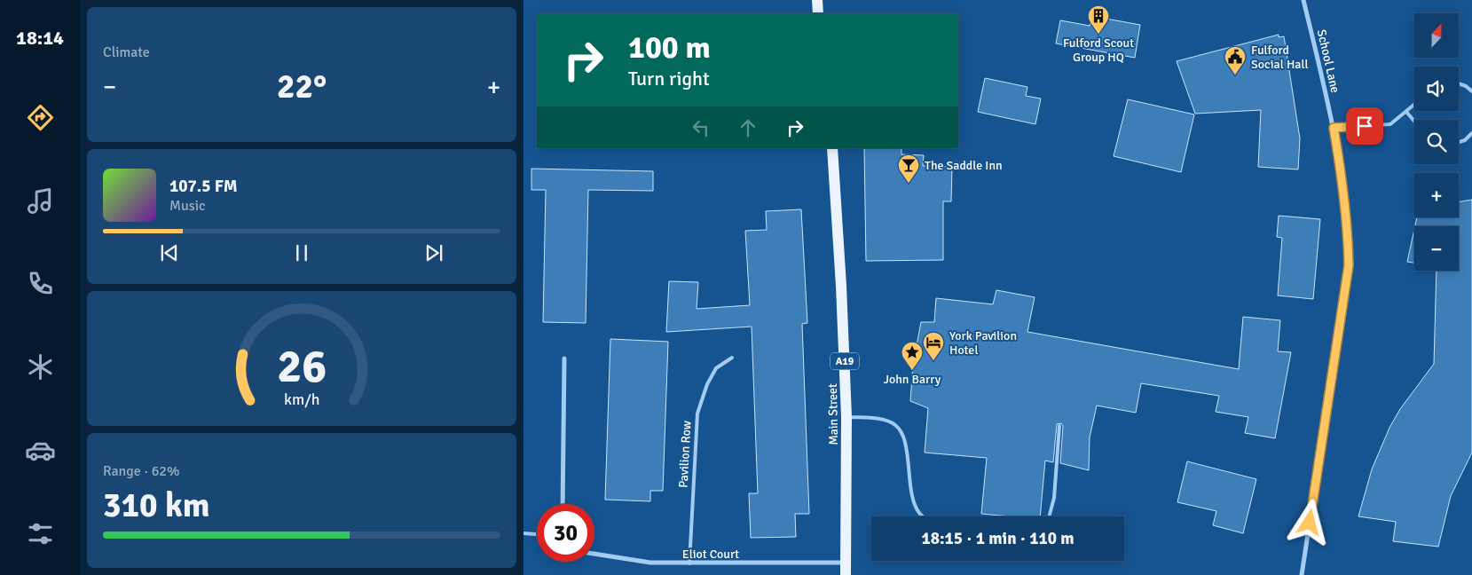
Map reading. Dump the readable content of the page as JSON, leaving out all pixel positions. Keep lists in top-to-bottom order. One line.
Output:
{"streets":{"main road":["A19","Main Street"],"street":["School Lane","Eliot Court"],"lane":["Pavilion Row"]},"crossings":[["Main Street","Eliot Court"],["Pavilion Row","Eliot Court"]],"places":{"building":["Fulford Scout Group HQ"],"public building":["Fulford Social Hall"],"bar":["The Saddle Inn"],"hotel":["York Pavilion Hotel"],"place":["John Barry"]},"north":"top","page":{"tabs":"18:14","tile":["Climate",["Range · 62%","310 km"]],"map_buttons":["+","−"],"turn":["100 m","Turn right"],"heat":["−","22°","+"],"song":["107.5 FM","Music"],"limit":"30","trip":"18:15 · 1 min · 110 m","gauge":["26","km/h"]}}
